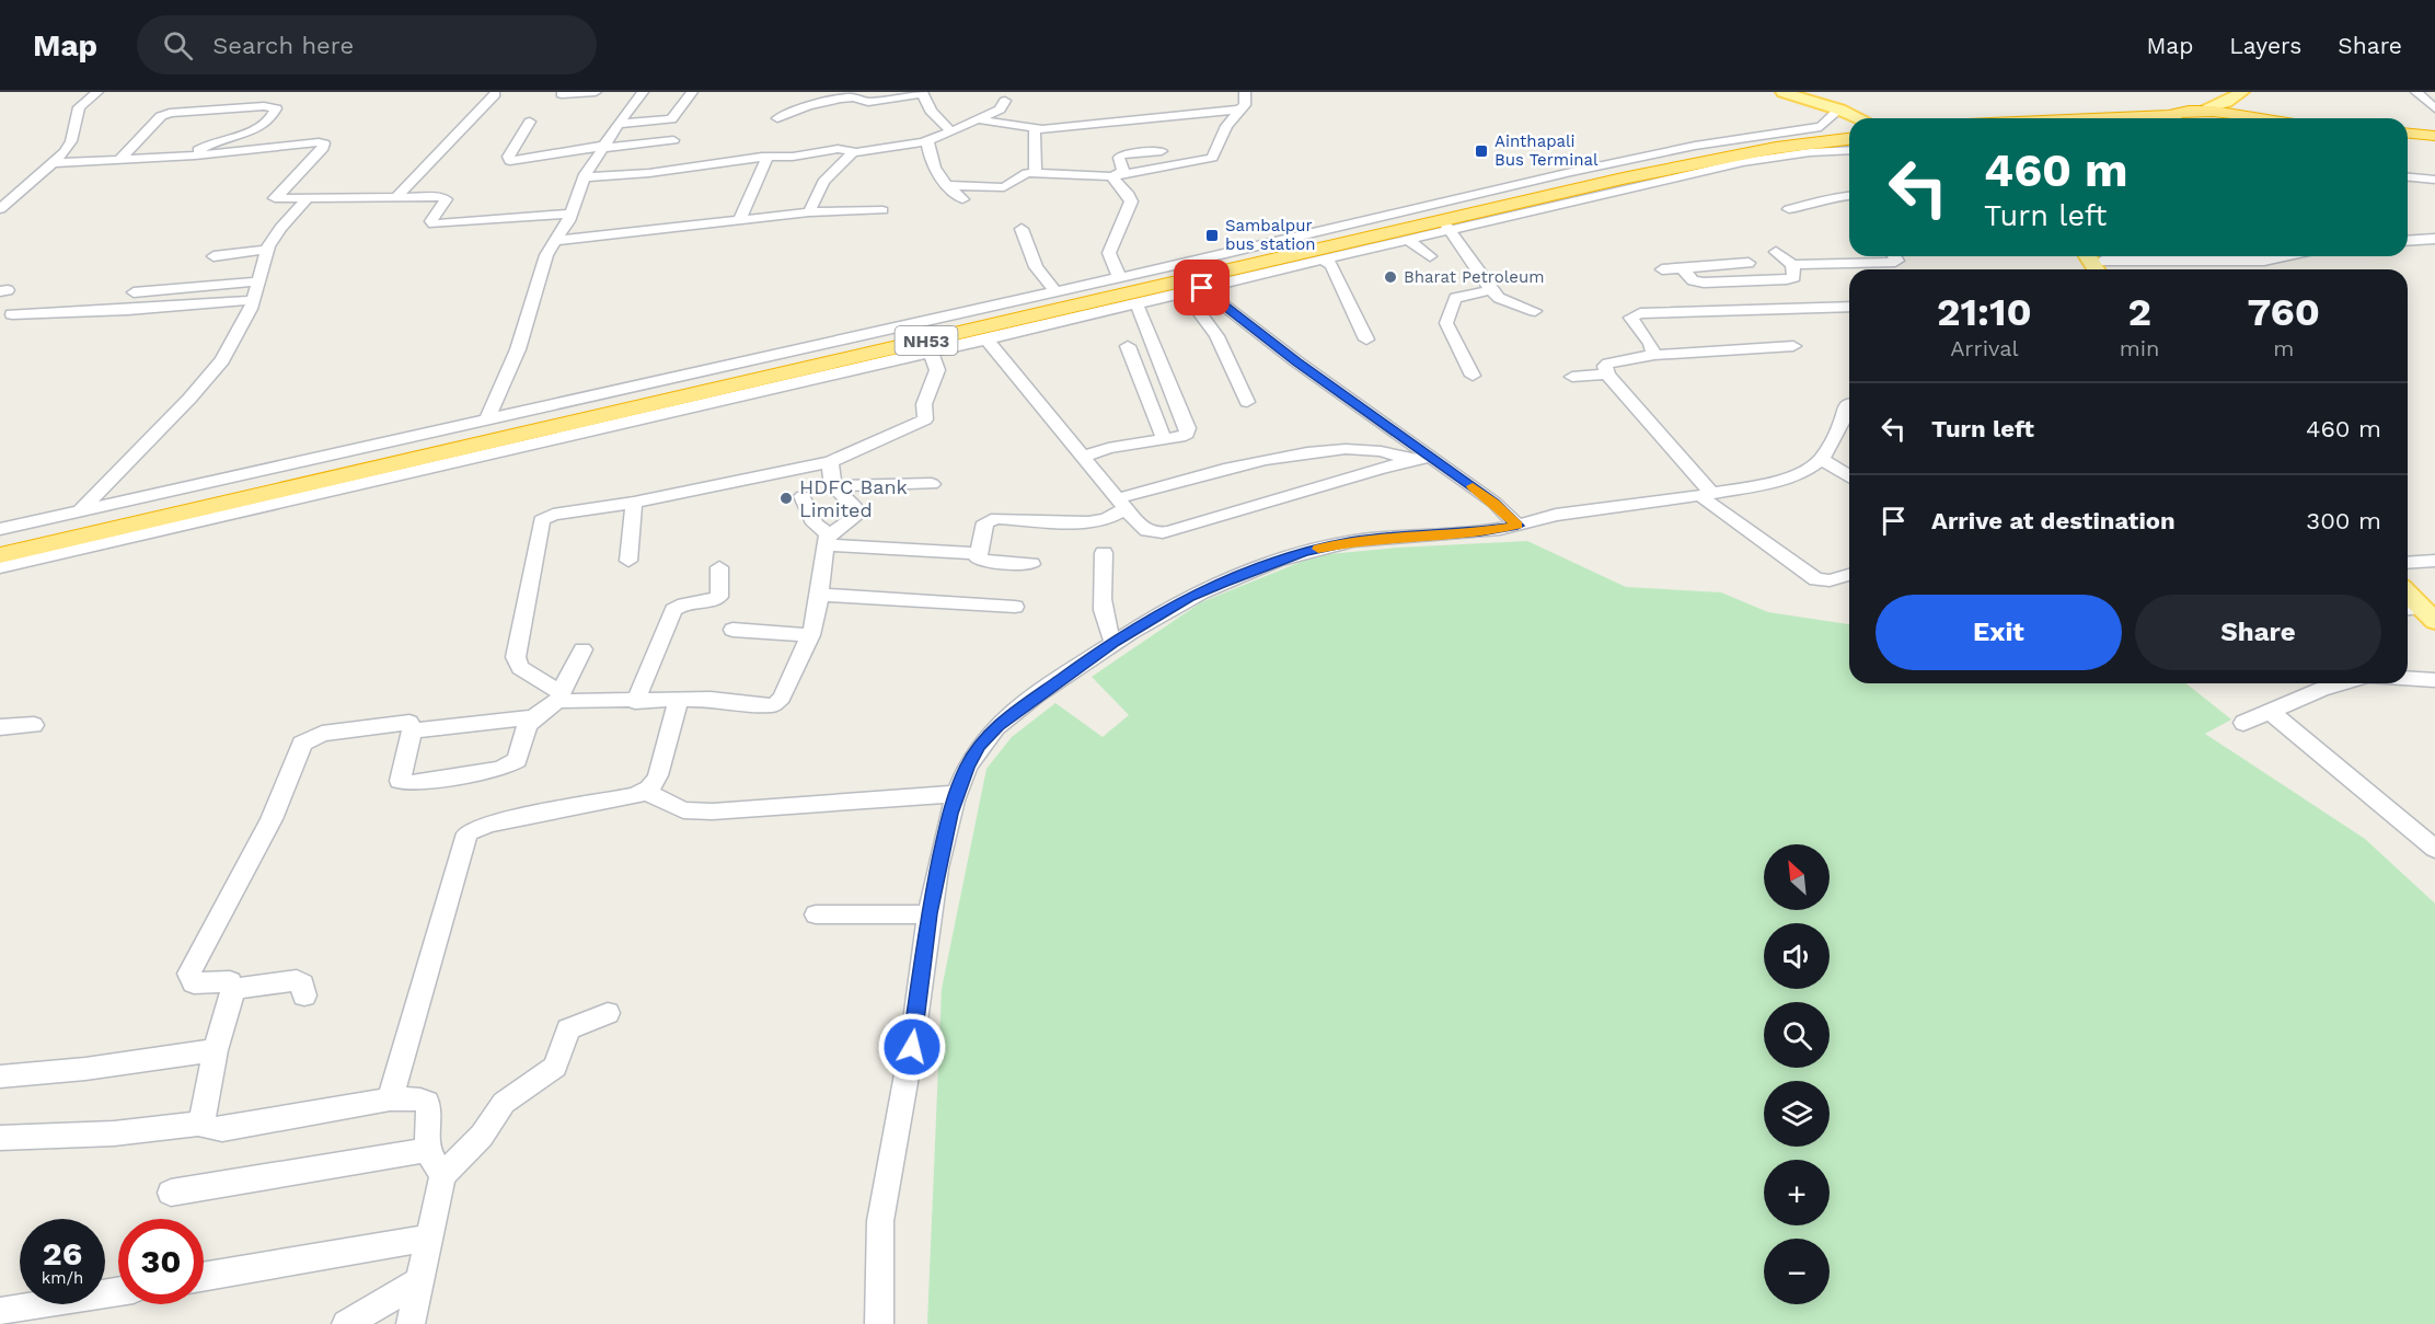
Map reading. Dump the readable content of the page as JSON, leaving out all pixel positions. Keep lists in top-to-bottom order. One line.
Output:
{"streets":{"highway":["NH53"]},"places":{"transit":["Ainthapali Bus Terminal","Sambalpur bus station"],"other":["Bharat Petroleum","HDFC Bank Limited"]},"north":"top left","page":{"header":"Map","search":"Search here","nav":["Map","Layers","Share"],"turn":["460 m","Turn left"],"eta":["21:10","Arrival","2","min","760","m"],"list":[{"name":"Turn left","value":"460 m"},{"name":"Arrive at destination","value":"300 m"}],"buttons":["Exit","Share"],"map_buttons":["+","−"],"speed":"26 km/h","limit":"30"}}
